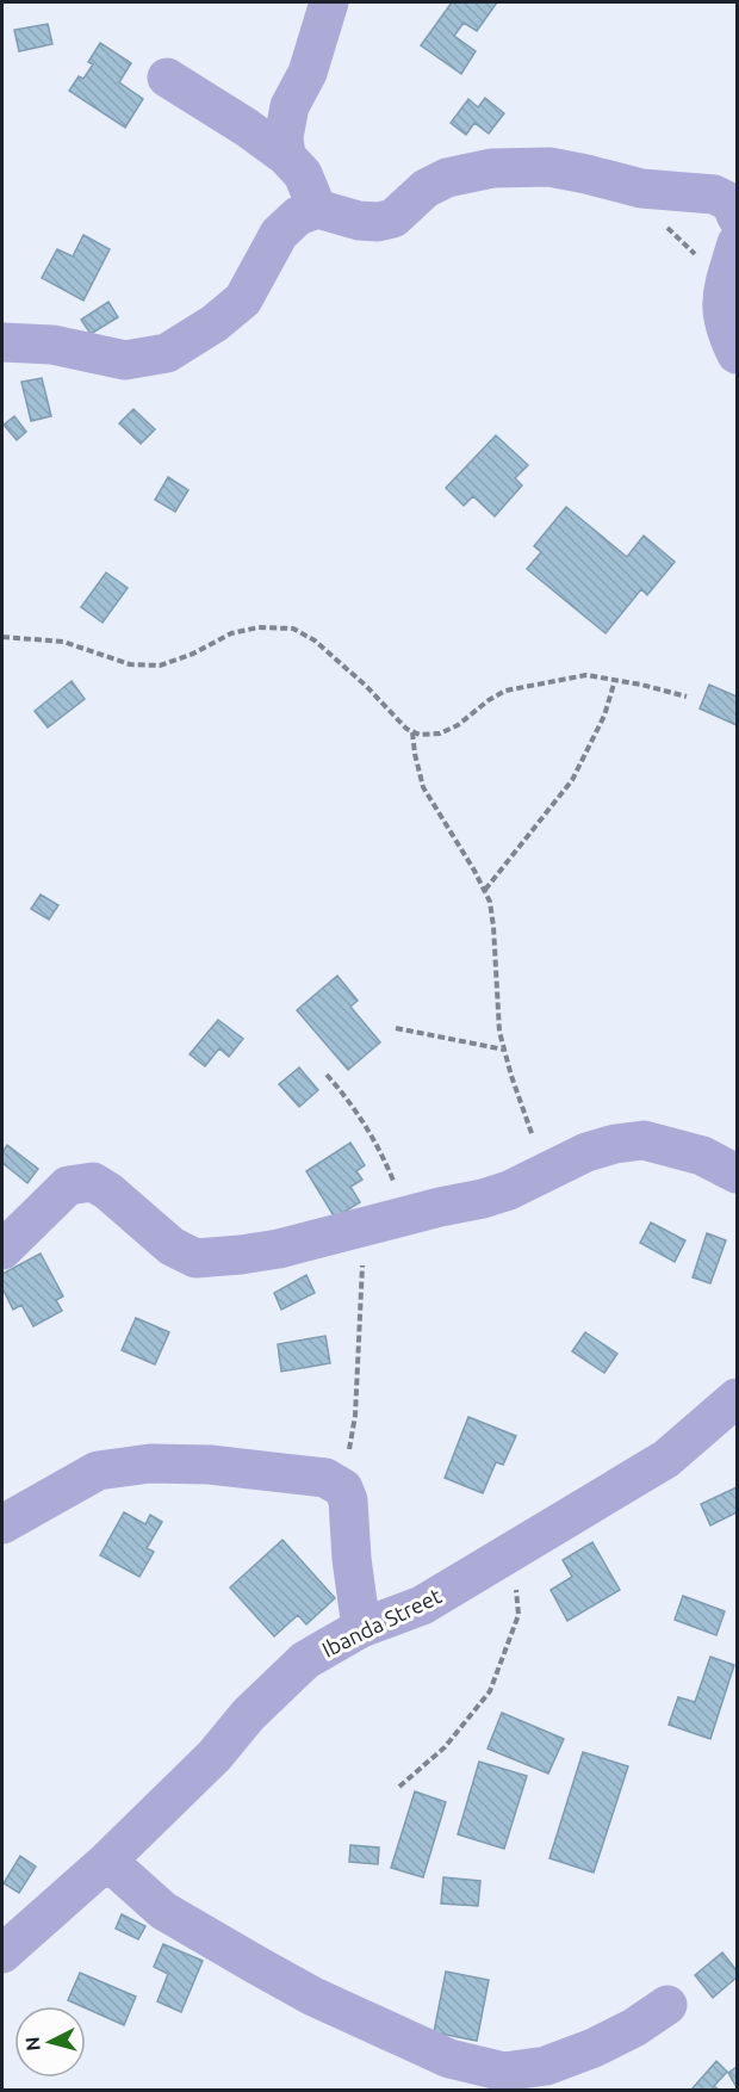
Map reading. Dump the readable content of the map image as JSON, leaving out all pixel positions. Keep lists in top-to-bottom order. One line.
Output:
{"streets":{"street":["Ibanda Street"]},"north":"left"}
